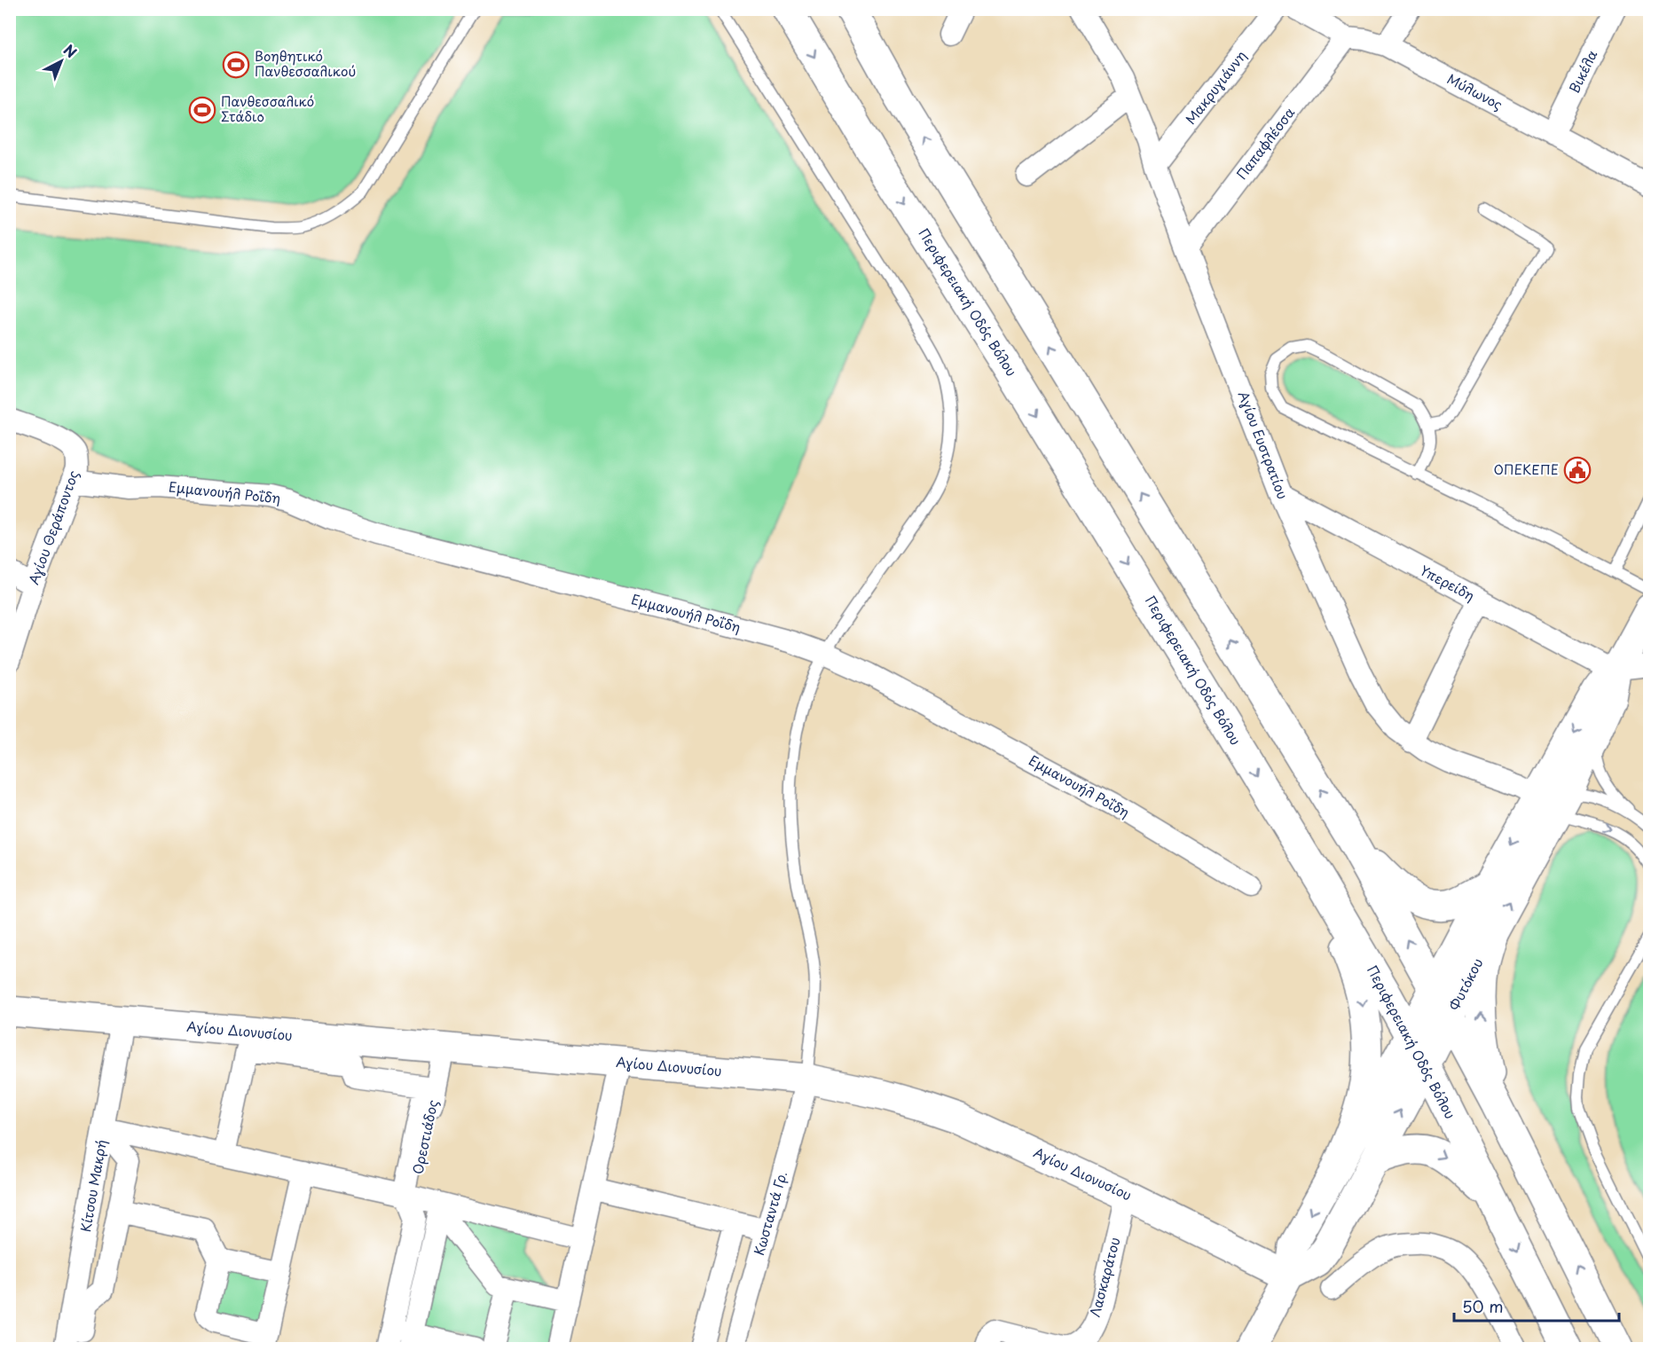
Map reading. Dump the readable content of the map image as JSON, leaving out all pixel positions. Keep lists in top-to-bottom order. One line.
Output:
{"streets":{"main road":["Περιφερειακή Οδός Βόλου","Φυτόκου","Αγίου Διονυσίου"],"street":["Βικέλα","Μακρυγιάννη","Μύλωνος","Παπαφλέσσα","Αγίου Ευστρατίου","Εμμανουήλ Ροΐδη","Αγίου Θεράποντος","Υπερείδη","Ορεστιάδος","Κίτσου Μακρή","Κωσταντά Γρ.","Λασκαράτου"]},"crossings":[["Βικέλα","Μύλωνος"],["Μακρυγιάννη","Αγίου Ευστρατίου"],["Μύλωνος","Παπαφλέσσα"],["Παπαφλέσσα","Αγίου Ευστρατίου"],["Περιφερειακή Οδός Βόλου","Φυτόκου"],["Αγίου Ευστρατίου","Υπερείδη"],["Αγίου Ευστρατίου","Φυτόκου"],["Εμμανουήλ Ροΐδη","Αγίου Θεράποντος"],["Υπερείδη","Φυτόκου"],["Φυτόκου","Αγίου Διονυσίου"],["Αγίου Διονυσίου","Ορεστιάδος"],["Αγίου Διονυσίου","Κίτσου Μακρή"],["Αγίου Διονυσίου","Κωσταντά Γρ."],["Αγίου Διονυσίου","Λασκαράτου"]],"places":{"sports":["Βοηθητικό Πανθεσσαλικού","Πανθεσσαλικό Στάδιο"],"public building":["ΟΠΕΚΕΠΕ"]},"scale_bar":"50 m","north":"top right"}
